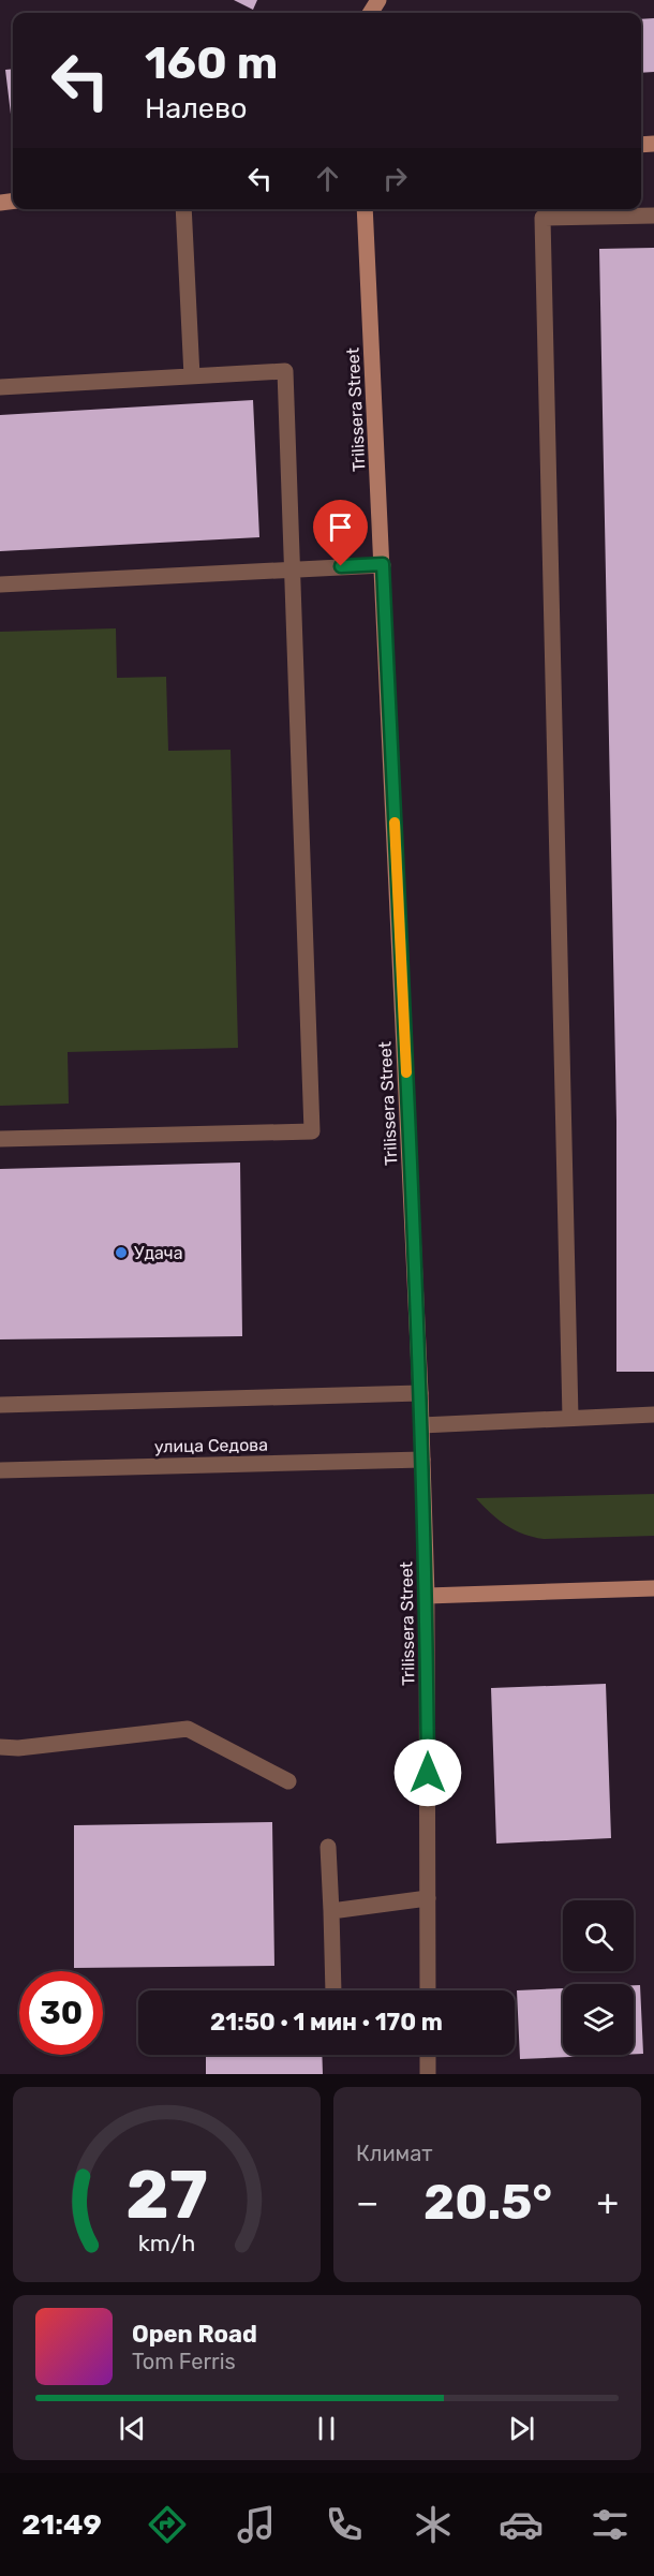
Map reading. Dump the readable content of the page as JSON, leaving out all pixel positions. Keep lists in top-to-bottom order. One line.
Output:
{"streets":{"main road":["Trilissera Street"],"street":["улица Седова"]},"crossings":[["Trilissera Street","улица Седова"]],"places":["Удача"],"page":{"turn":["160 m","Налево"],"limit":"30","trip":"21:50 · 1 мин · 170 m","tile":"Климат","heat":["−","20.5°","+"],"song":["Open Road","Tom Ferris"],"tabs":"21:49","gauge":["27","km/h"]}}
